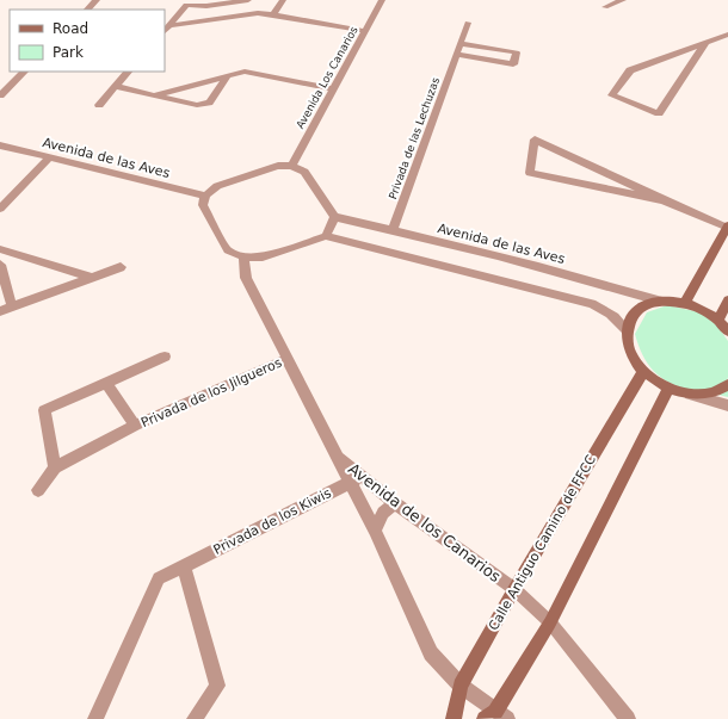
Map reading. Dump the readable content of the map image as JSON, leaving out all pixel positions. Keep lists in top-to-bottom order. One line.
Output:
{"streets":{"main road":["Calle Antiguo Camino de FFCC"],"street":["Avenida Los Canarios","Privada de las Lechuzas","Avenida de las Aves","Privada de los Jilgueros","Privada de los Kiwis","Avenida de los Canarios"]},"crossings":[["Avenida Los Canarios","Avenida de las Aves"],["Avenida Los Canarios","Avenida de los Canarios"],["Privada de las Lechuzas","Avenida de las Aves"],["Avenida de las Aves","Avenida de los Canarios"],["Privada de los Jilgueros","Avenida de los Canarios"],["Privada de los Kiwis","Avenida de los Canarios"],["Avenida de los Canarios","Calle Antiguo Camino de FFCC"]],"legend":["Road","Park"]}
